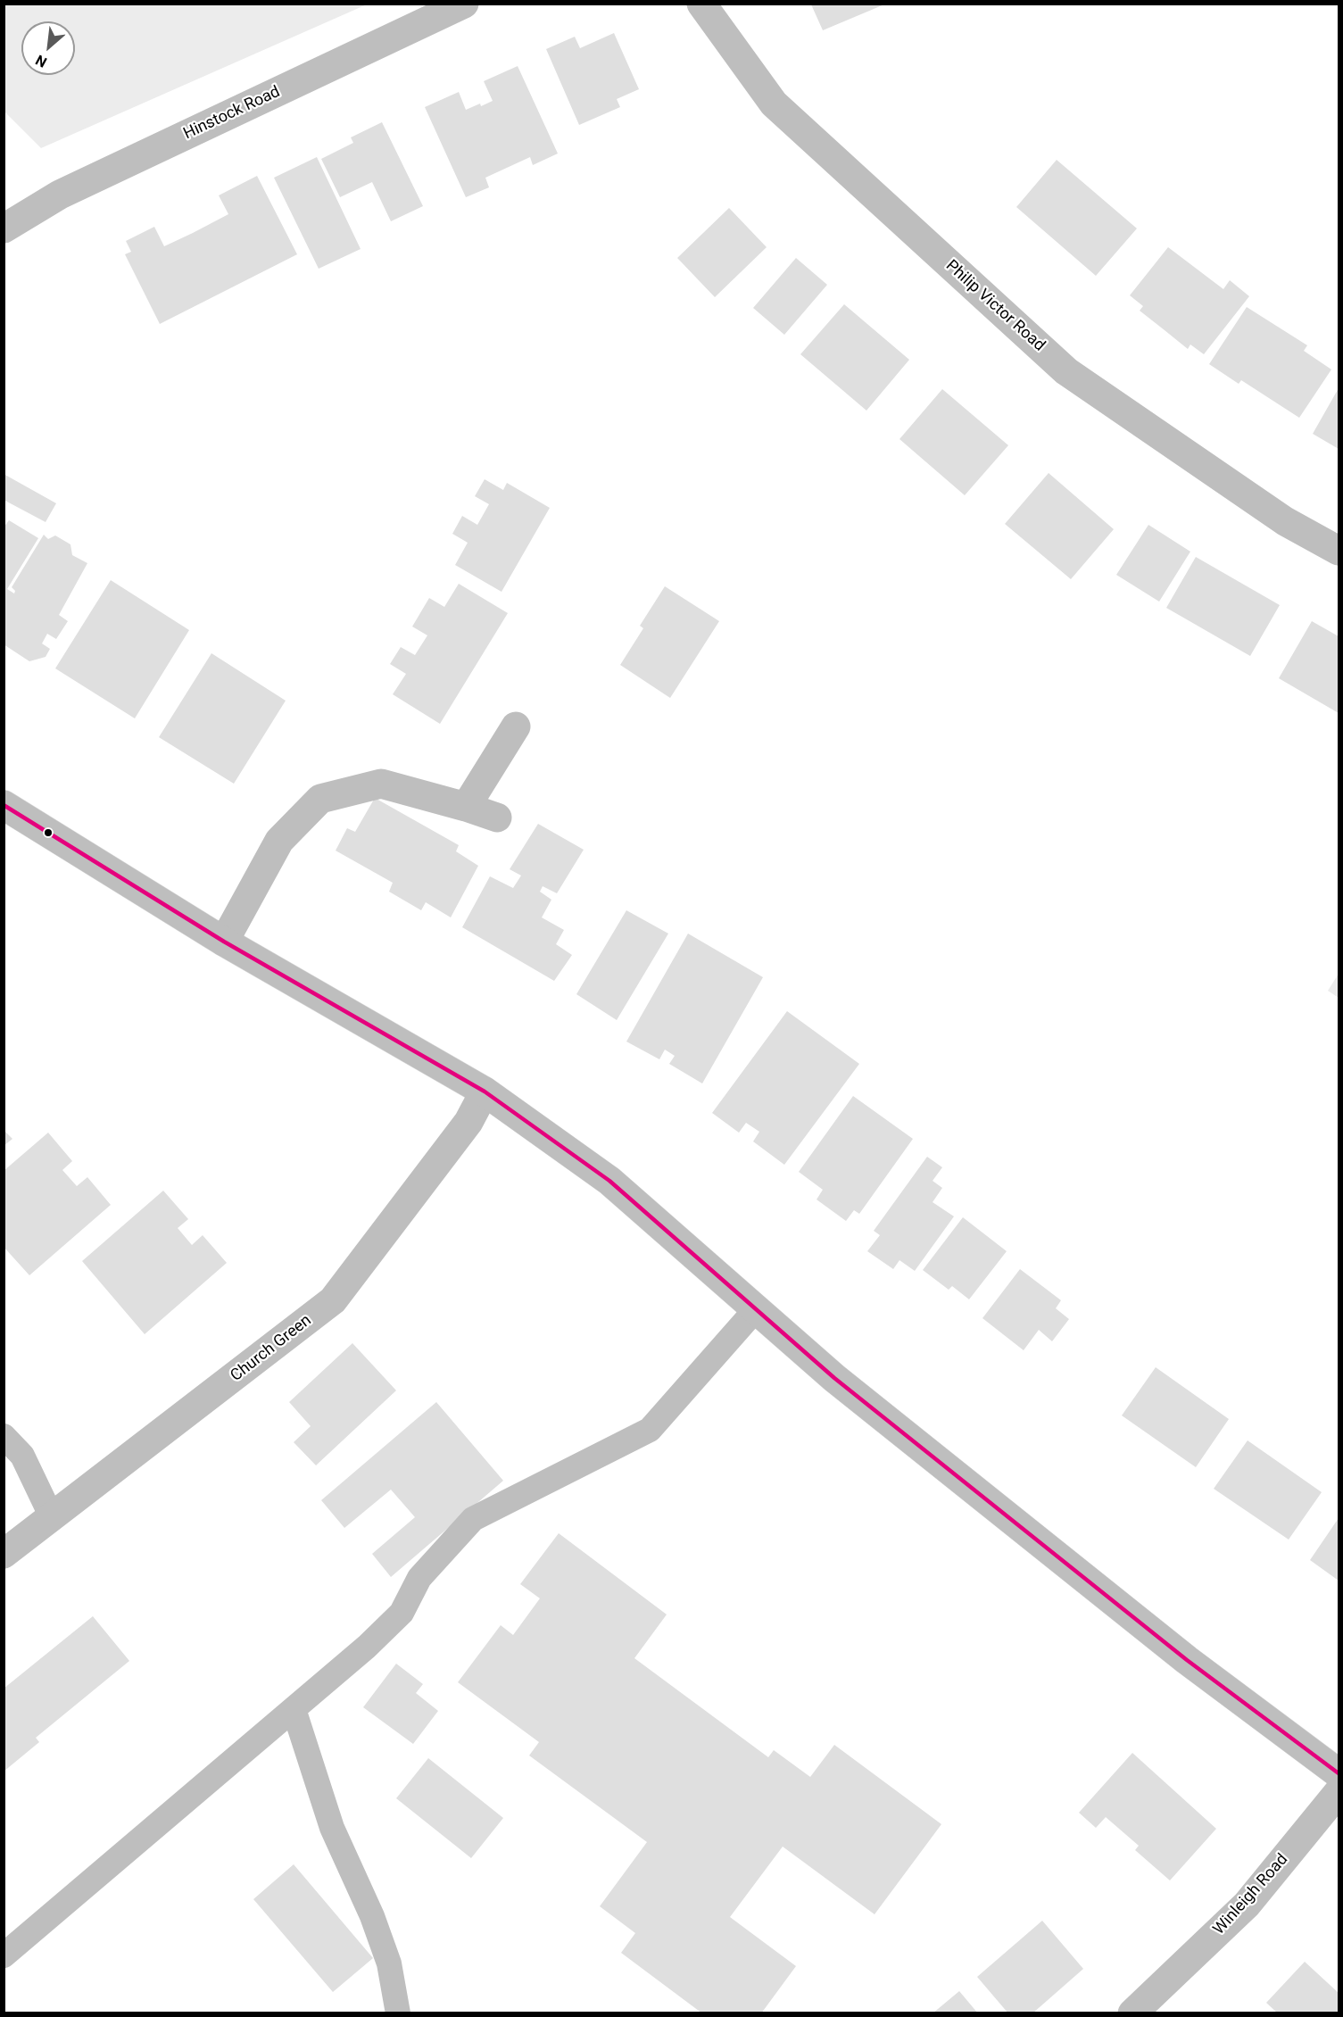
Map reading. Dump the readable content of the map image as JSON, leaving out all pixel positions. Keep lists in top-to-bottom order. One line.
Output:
{"streets":{"street":["Hinstock Road","Philip Victor Road","Church Green","Winleigh Road"]},"north":"bottom left"}
